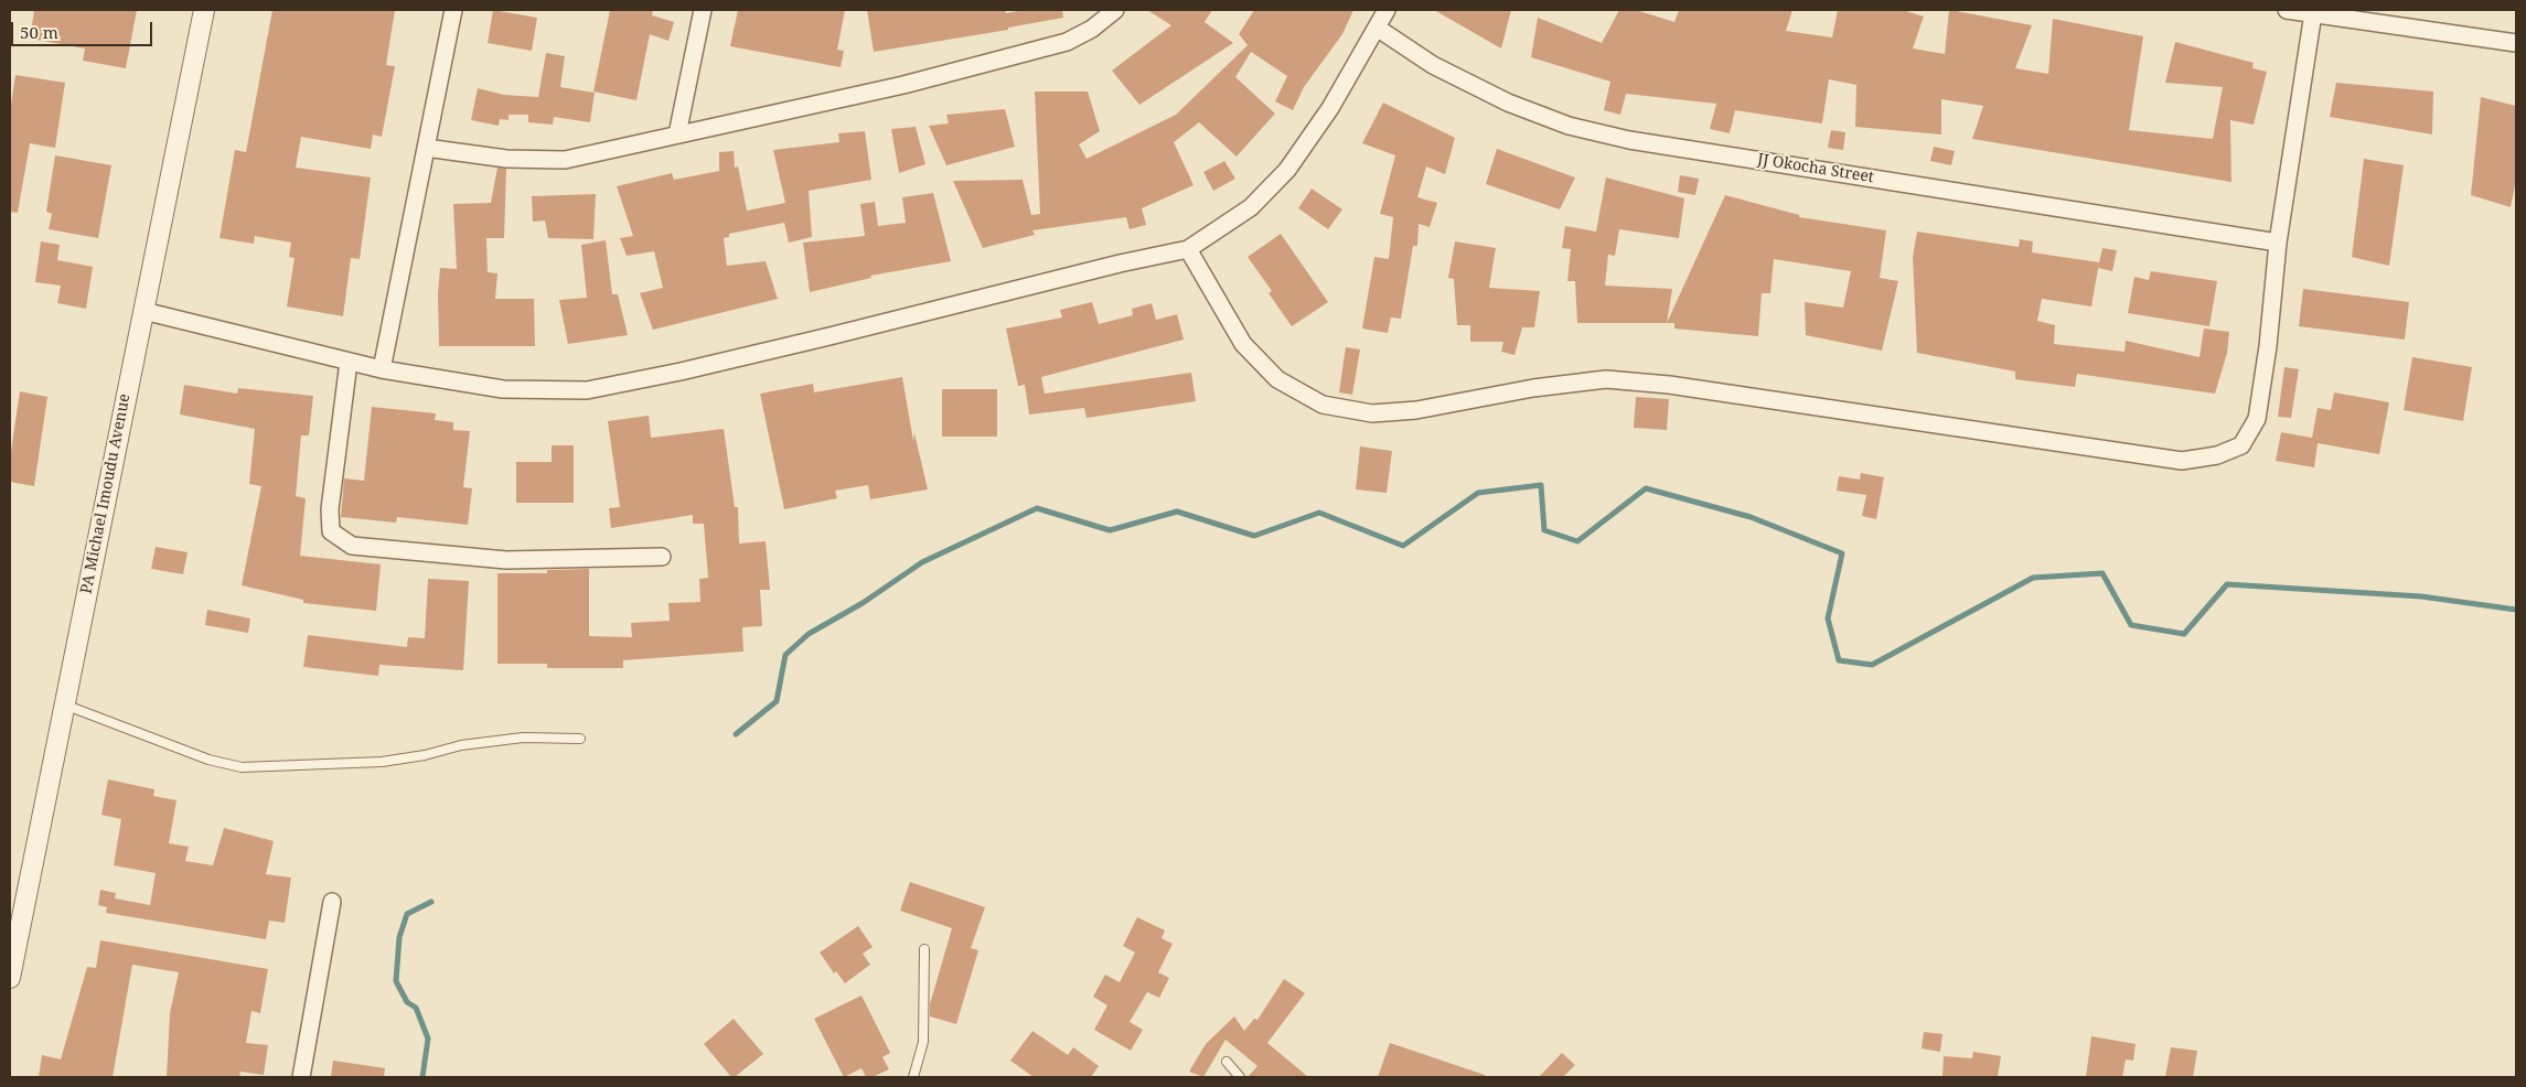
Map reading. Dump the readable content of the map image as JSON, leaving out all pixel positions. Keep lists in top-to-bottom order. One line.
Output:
{"streets":{"street":["JJ Okocha Street","PA Michael Imoudu Avenue"]},"scale_bar":"50 m"}
